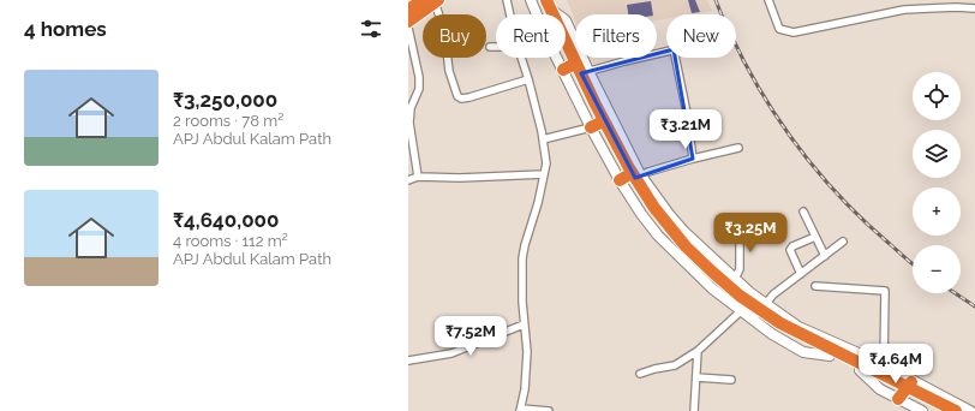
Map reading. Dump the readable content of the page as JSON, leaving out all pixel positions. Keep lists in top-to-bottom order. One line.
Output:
{"page":{"heading":"4 homes","chip":["Buy","Rent","Filters","New"],"list":[{"name":"₹3,250,000","note":"2 rooms · 78 m² · APJ Abdul Kalam Path"},{"name":"₹4,640,000","note":"4 rooms · 112 m² · APJ Abdul Kalam Path"}],"map_buttons":["+","−"],"price":["₹3.21M","₹3.25M","₹7.52M","₹4.64M"]}}
